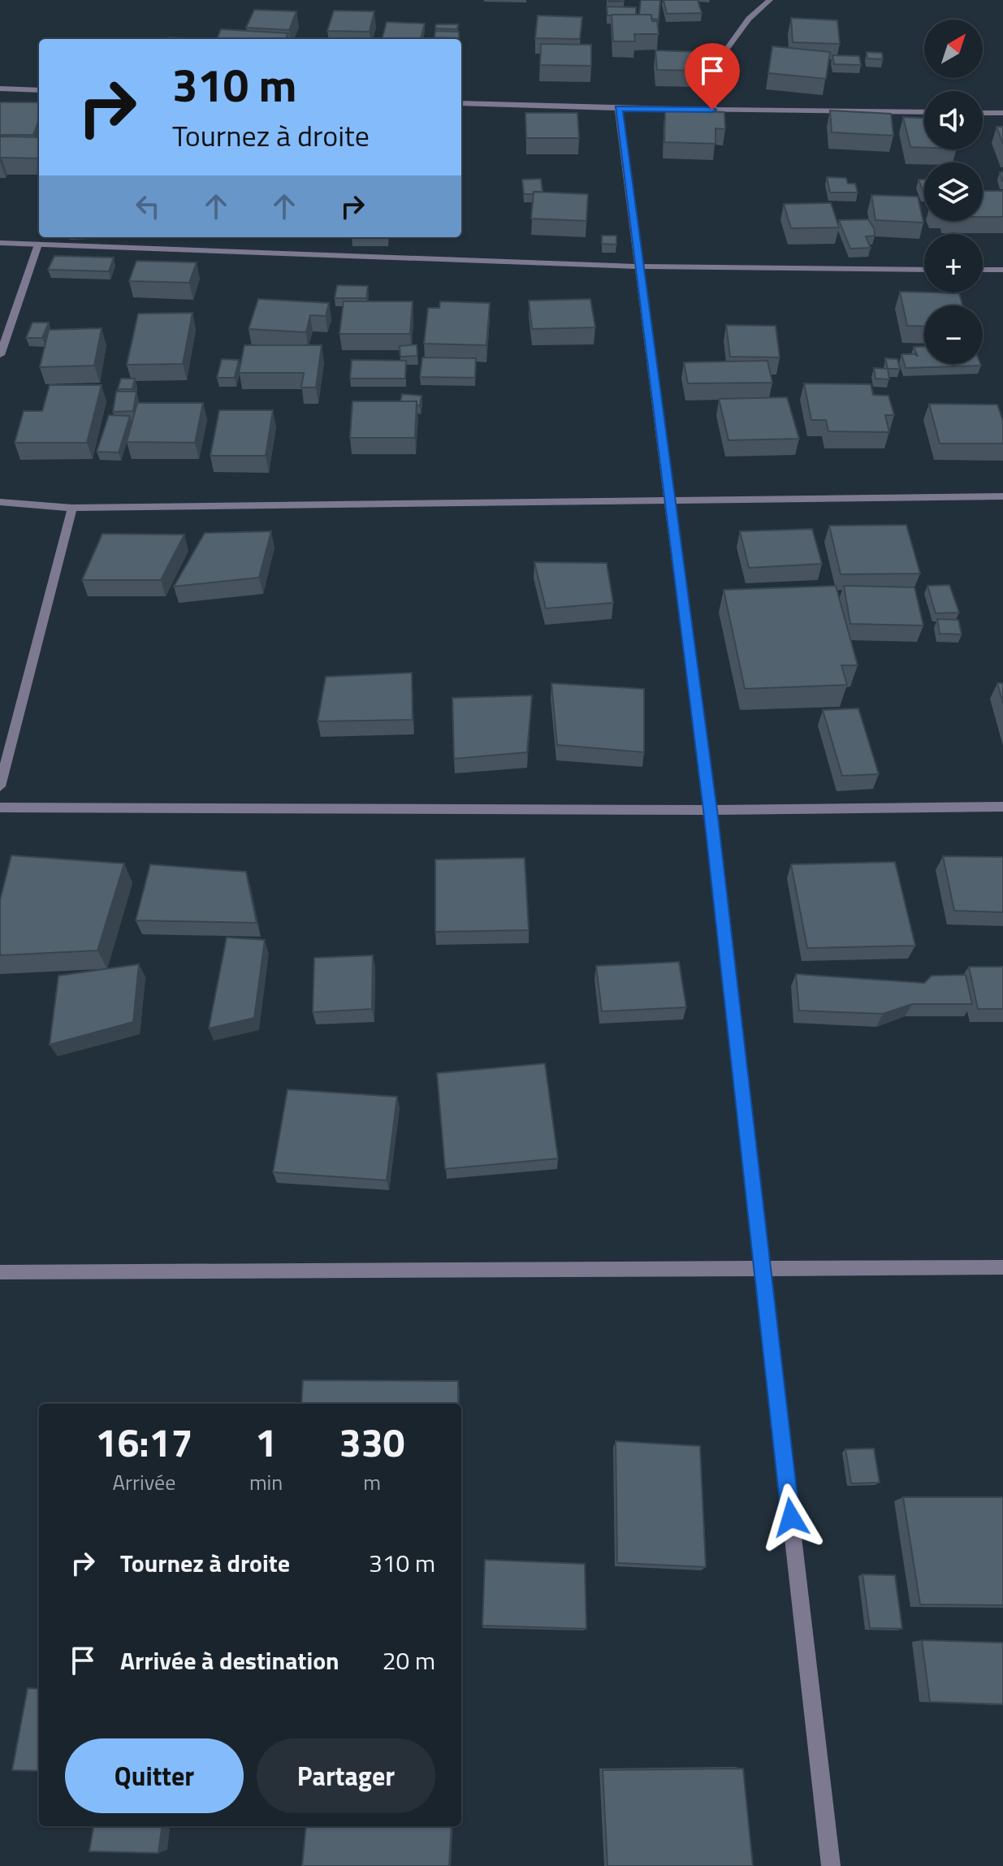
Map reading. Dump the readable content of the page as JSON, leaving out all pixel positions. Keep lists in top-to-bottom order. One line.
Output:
{"north":"top right","page":{"map_buttons":["+","−"],"turn":["310 m","Tournez à droite"],"eta":["16:17","Arrivée","1","min","330","m"],"list":[{"name":"Tournez à droite","value":"310 m"},{"name":"Arrivée à destination","value":"20 m"}],"buttons":["Quitter","Partager"]}}
